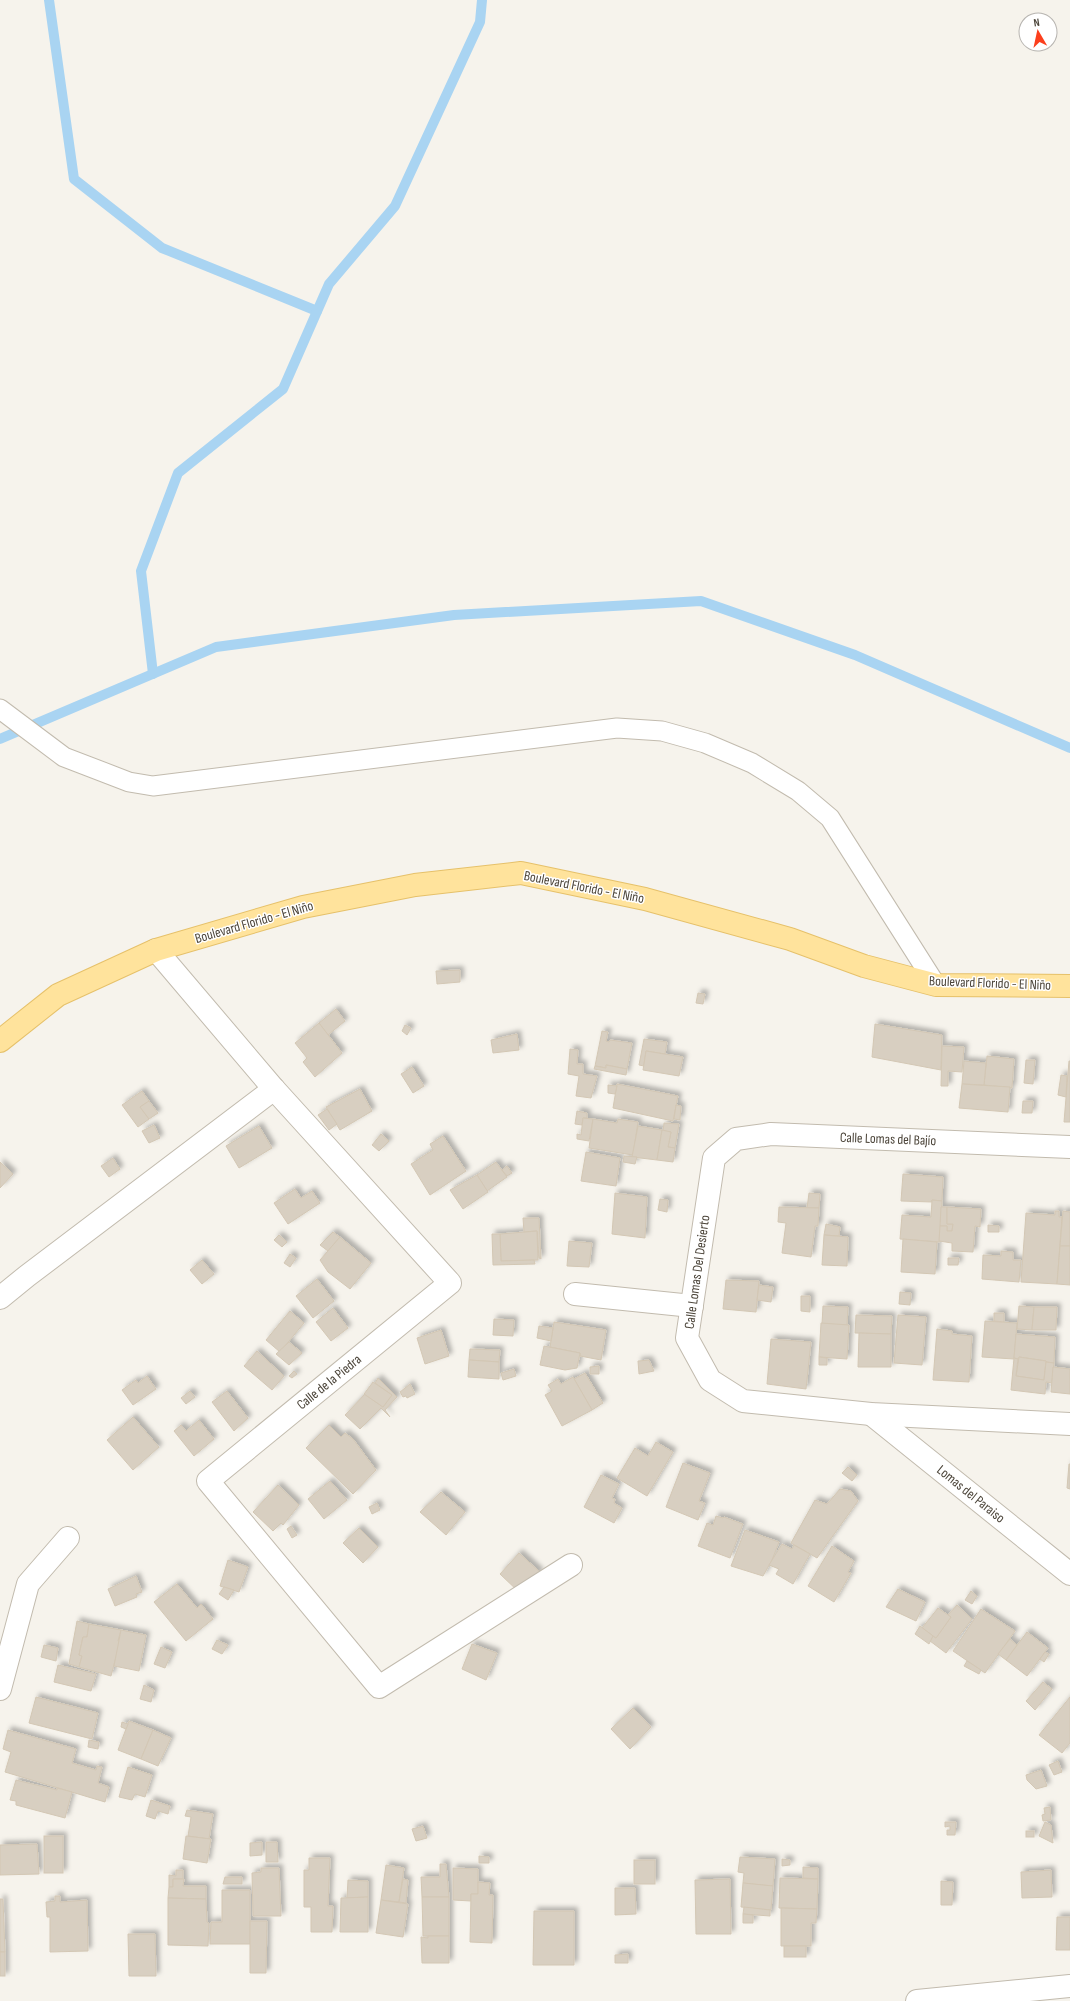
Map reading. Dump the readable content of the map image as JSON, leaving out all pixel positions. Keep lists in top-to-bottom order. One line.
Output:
{"streets":{"main road":["Boulevard Florido - El Niño"],"street":["Calle Lomas del Bajío","Calle Lomas Del Desierto","Calle de la Piedra","Lomas del Paraiso"]},"crossings":[["Calle Lomas del Bajío","Calle Lomas Del Desierto"],["Calle Lomas Del Desierto","Lomas del Paraiso"]],"north":"top"}
